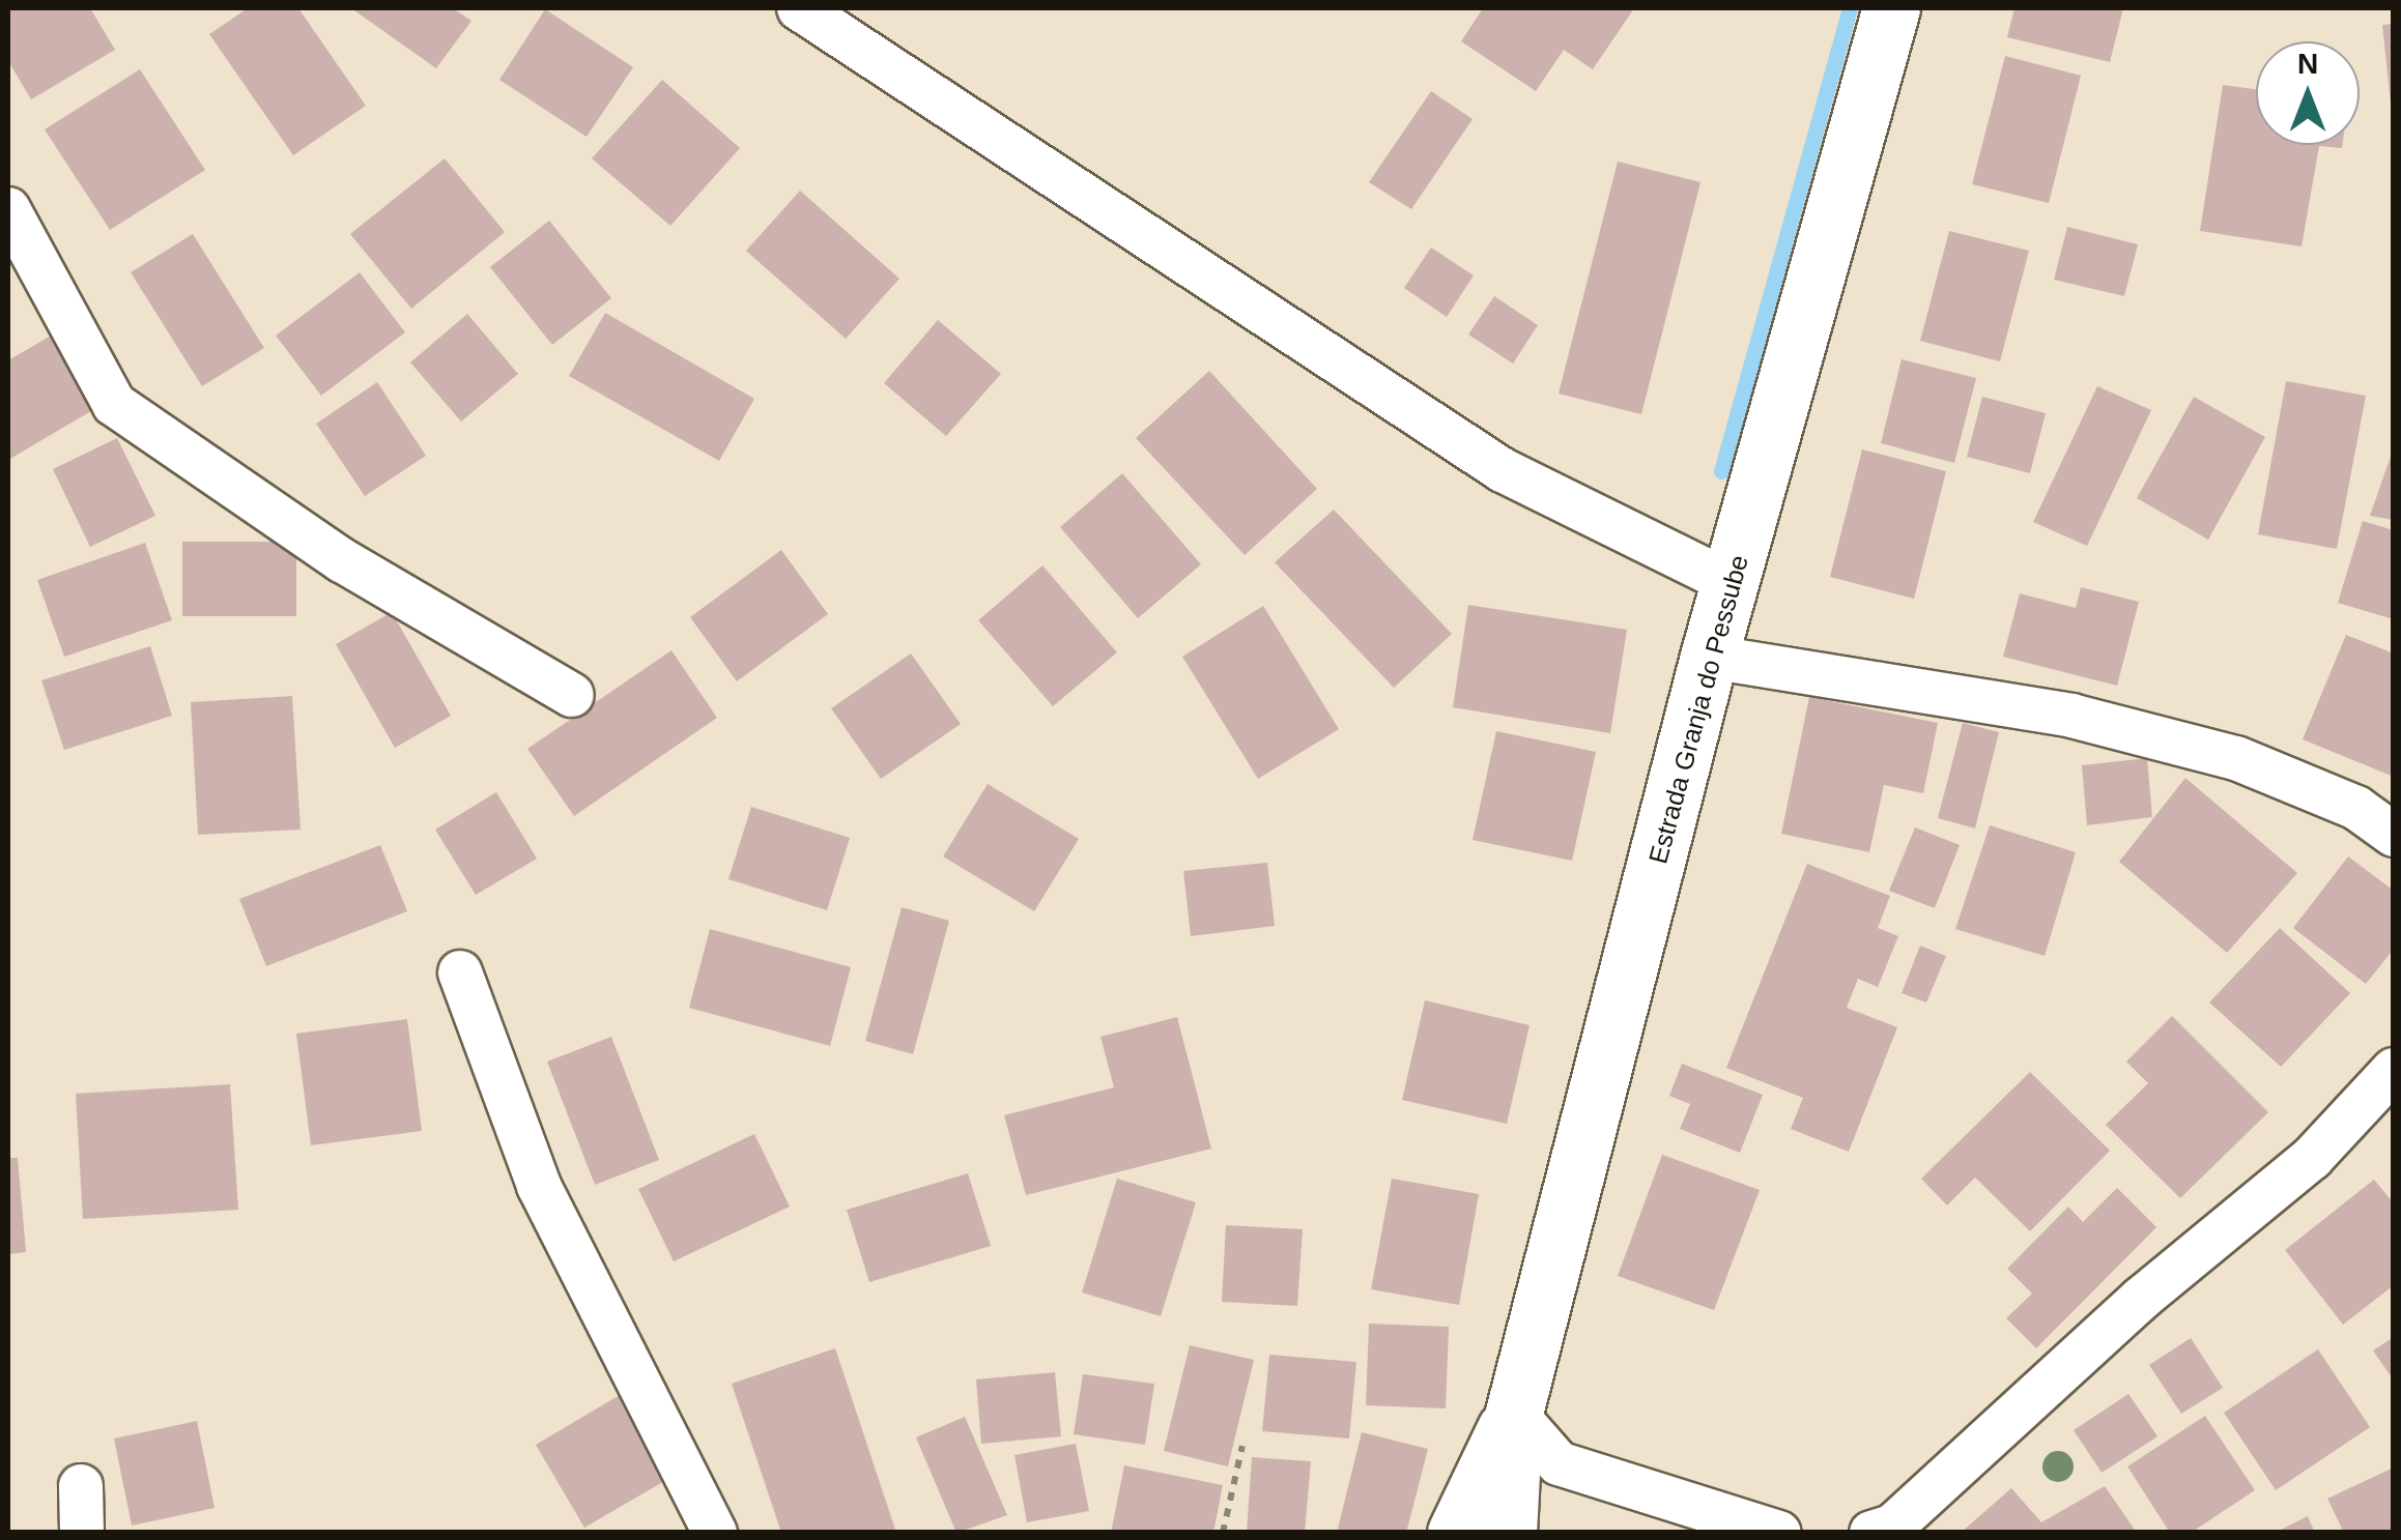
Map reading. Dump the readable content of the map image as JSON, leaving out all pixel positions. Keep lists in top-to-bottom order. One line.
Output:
{"streets":{"main road":["Estrada Granja do Pessube"]},"north":"top"}
